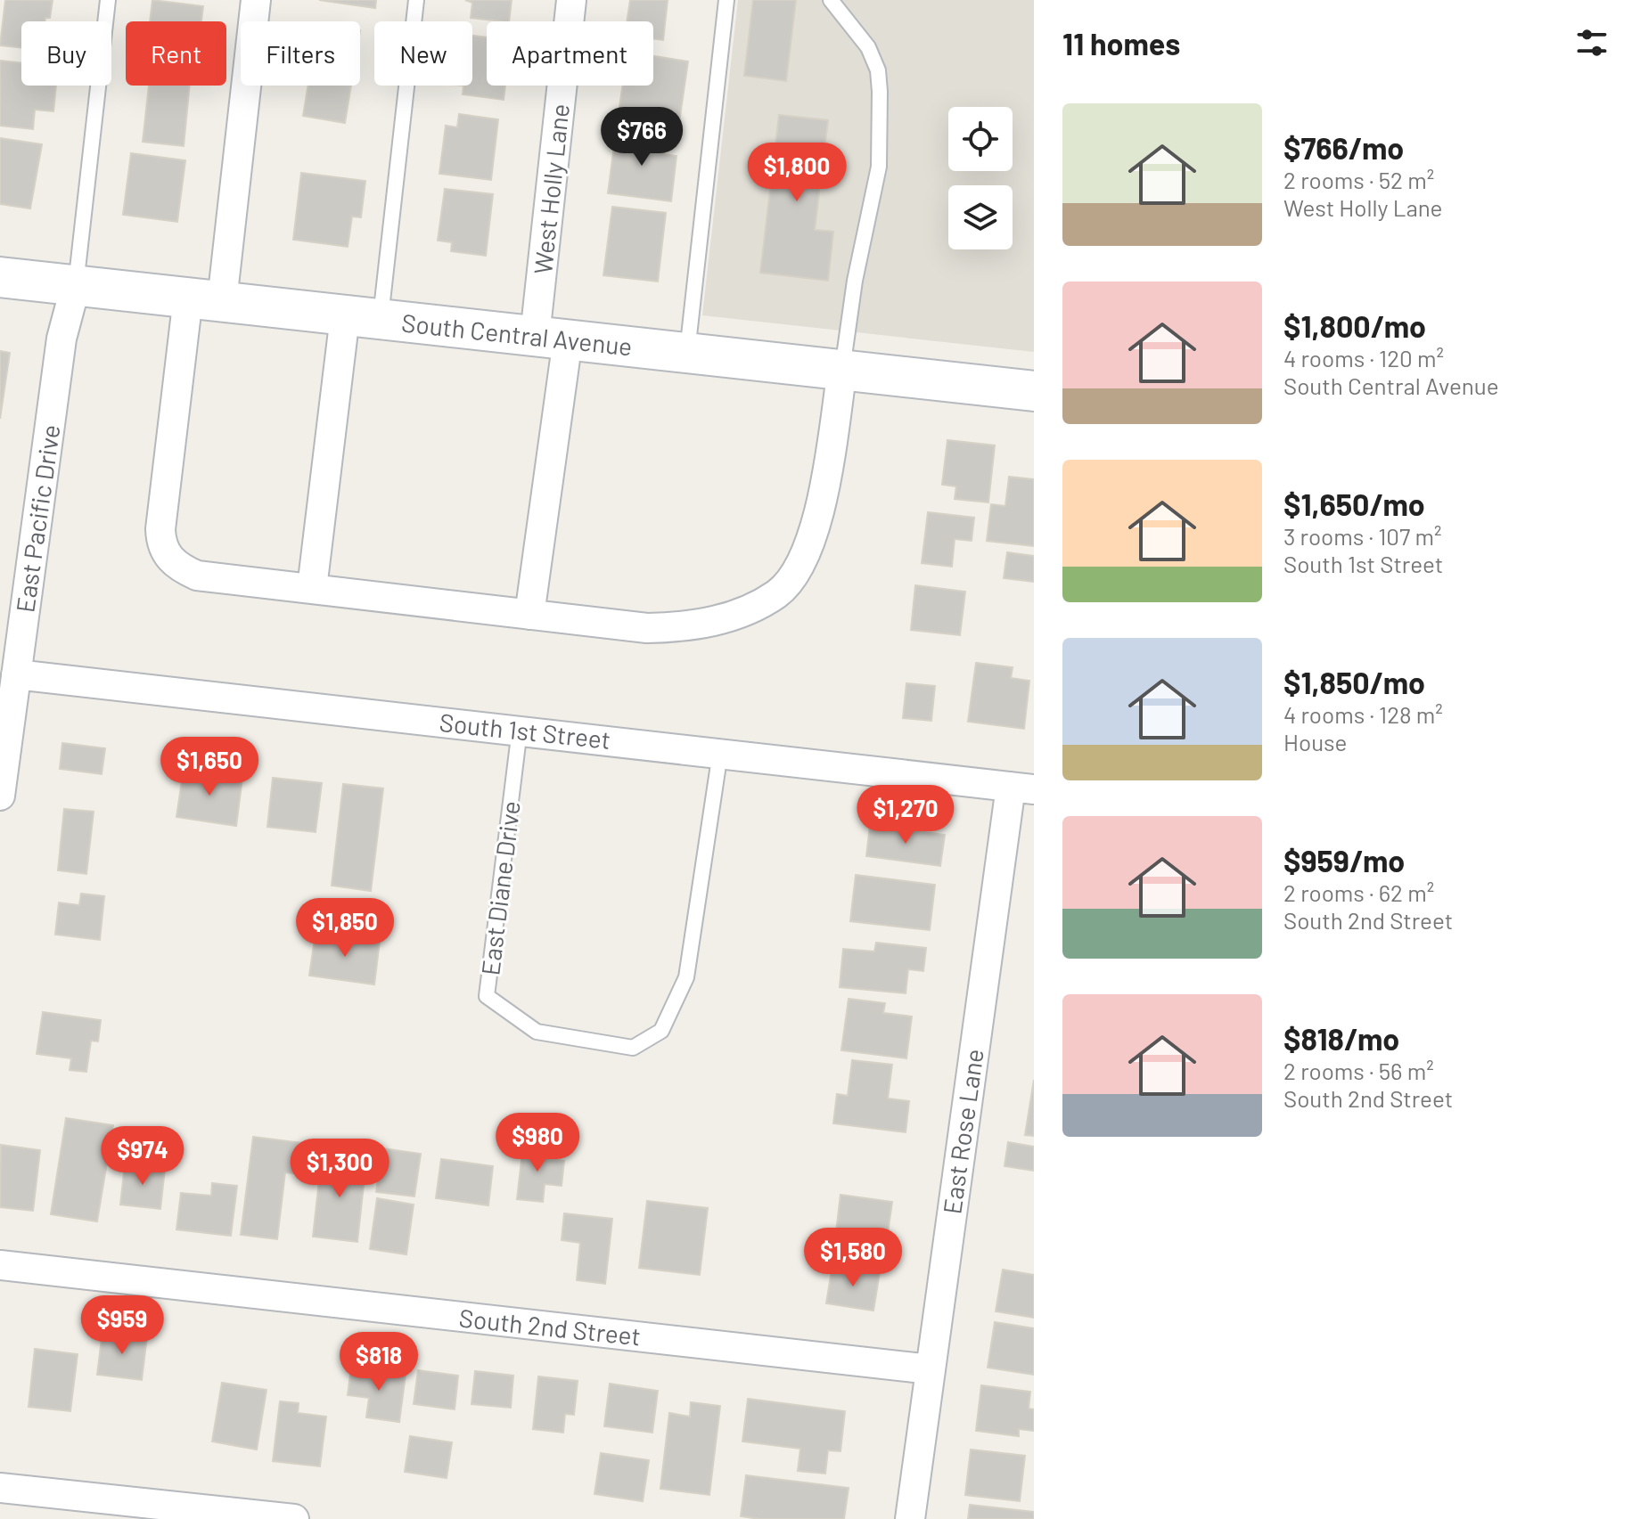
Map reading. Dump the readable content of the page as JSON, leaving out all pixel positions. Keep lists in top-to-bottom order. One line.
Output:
{"streets":{"street":["West Holly Lane","South Central Avenue","East Pacific Drive","South 1st Street","East Rose Lane","South 2nd Street"],"lane":["East Diane Drive"]},"crossings":[["West Holly Lane","South Central Avenue"],["South Central Avenue","East Pacific Drive"],["East Pacific Drive","South 1st Street"],["South 1st Street","East Diane Drive"],["South 1st Street","East Rose Lane"],["East Rose Lane","South 2nd Street"]],"page":{"heading":"11 homes","chip":["Buy","Rent","Filters","New","Apartment"],"list":[{"name":"$766/mo","note":"2 rooms · 52 m² · West Holly Lane"},{"name":"$1,800/mo","note":"4 rooms · 120 m² · South Central Avenue"},{"name":"$1,650/mo","note":"3 rooms · 107 m² · South 1st Street"},{"name":"$1,850/mo","note":"4 rooms · 128 m² · House"},{"name":"$959/mo","note":"2 rooms · 62 m² · South 2nd Street"},{"name":"$818/mo","note":"2 rooms · 56 m² · South 2nd Street"}],"price":["$766","$1,800","$1,650","$1,270","$1,850","$980","$974","$1,300","$1,580","$959","$818"]}}
